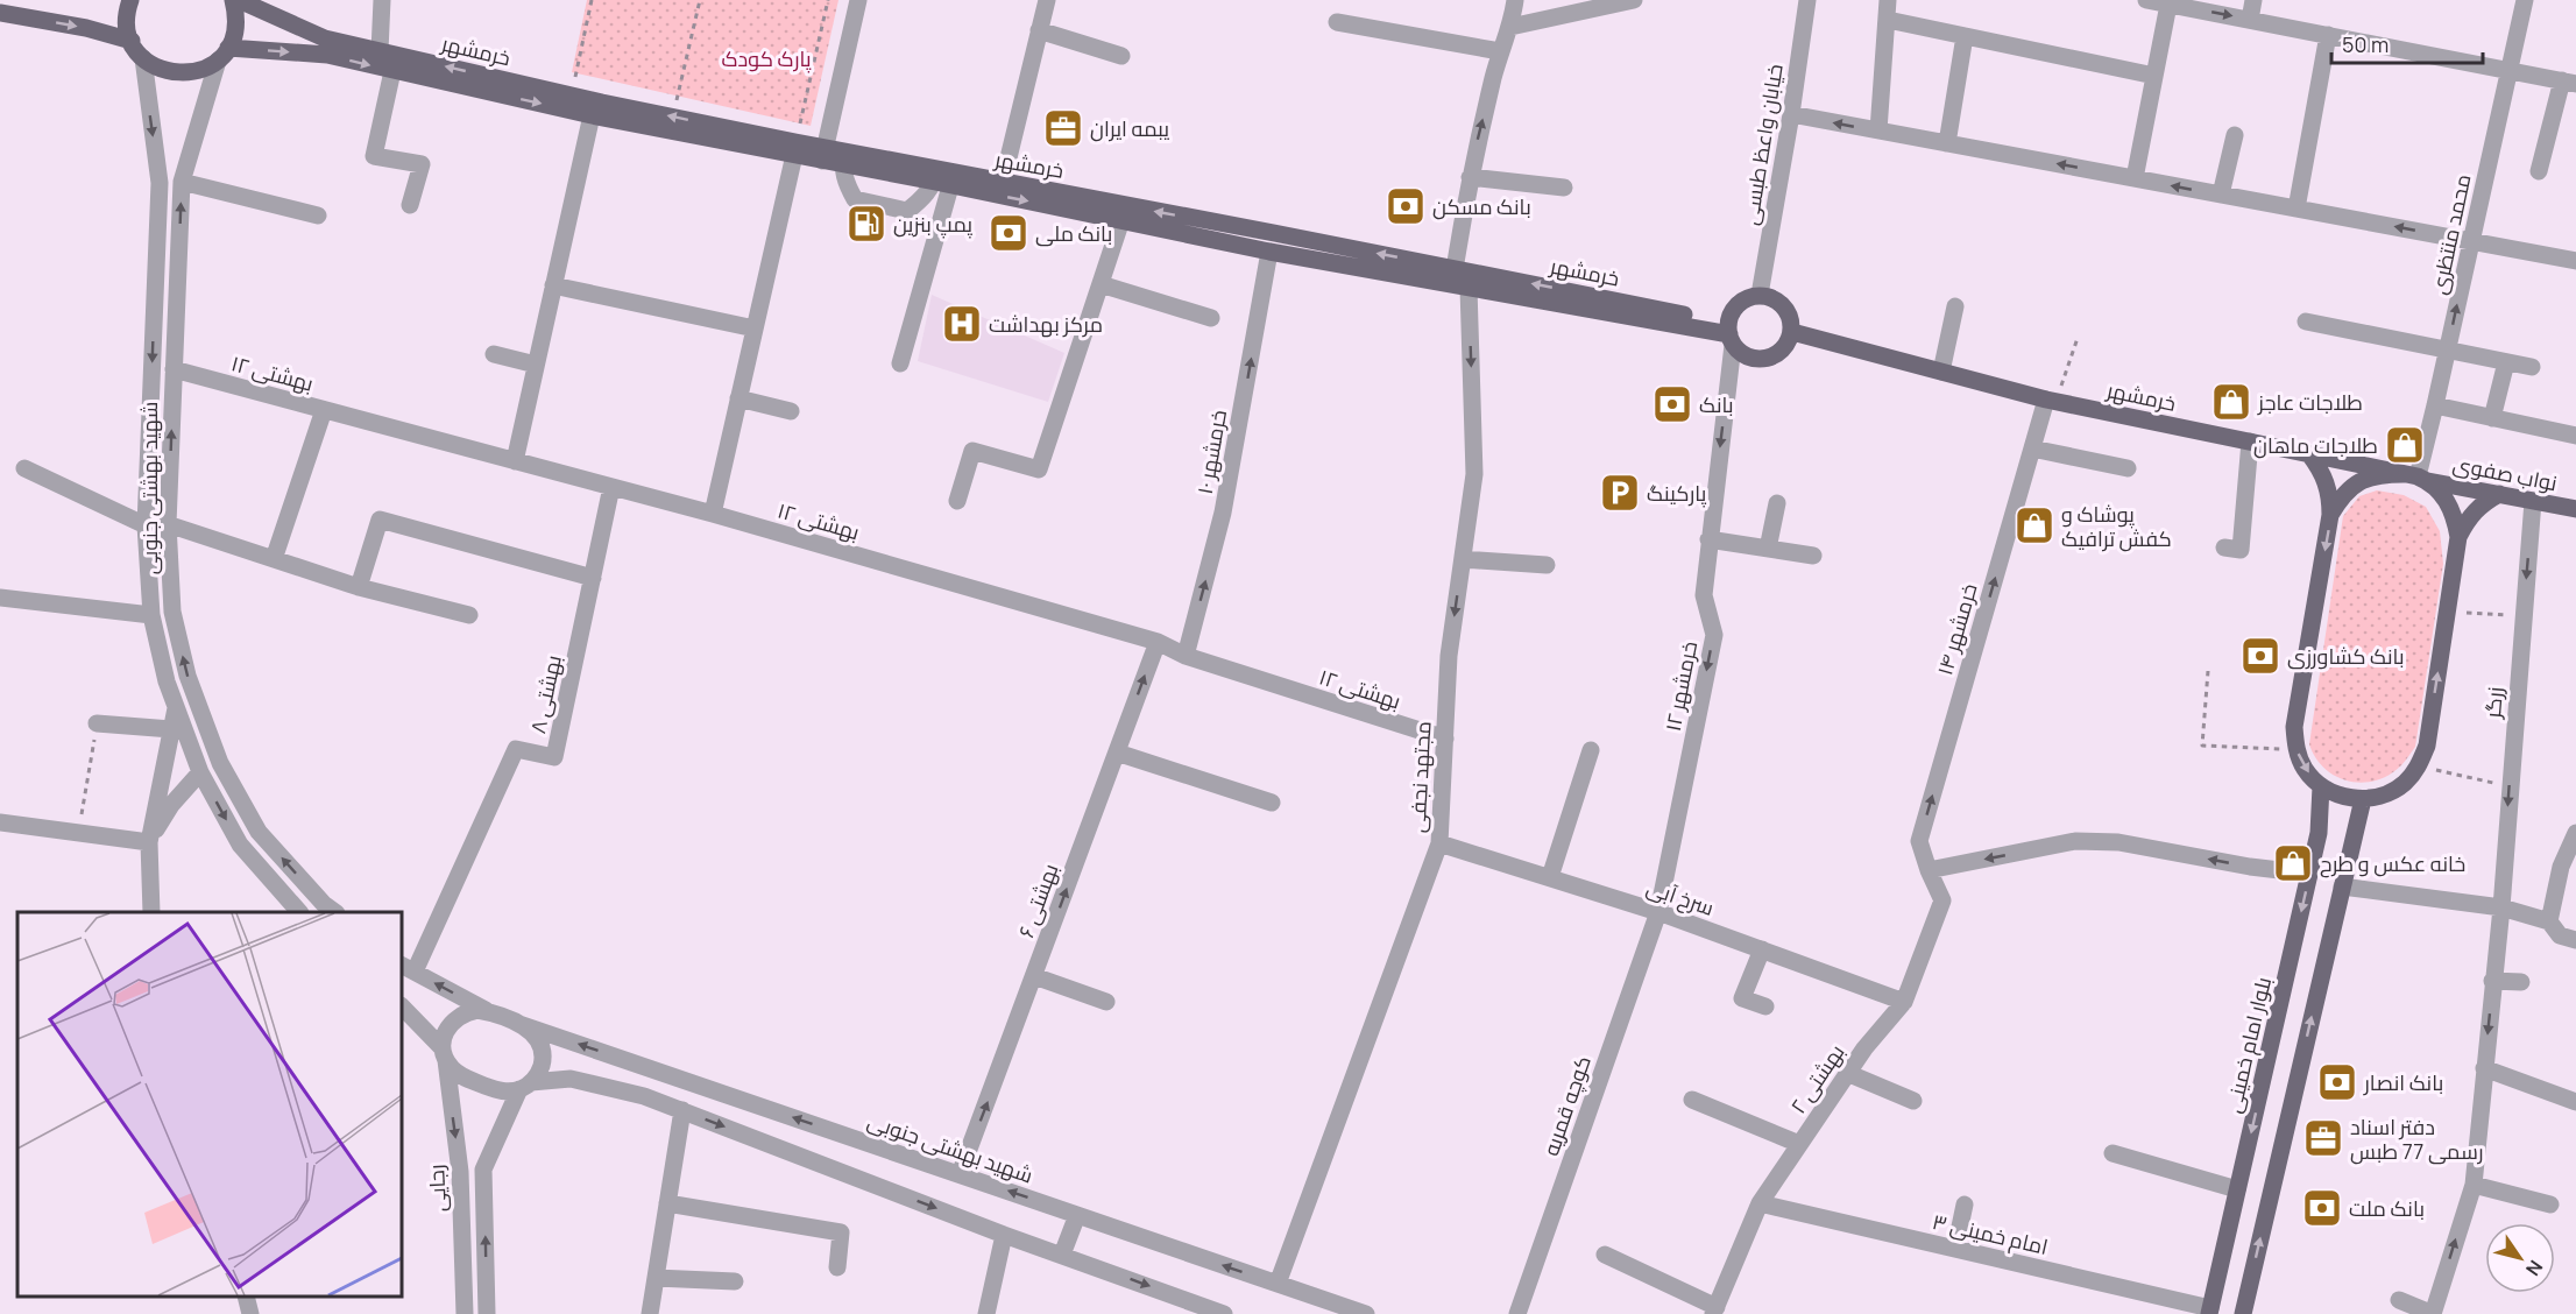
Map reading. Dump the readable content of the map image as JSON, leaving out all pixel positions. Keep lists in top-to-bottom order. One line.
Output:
{"streets":{"main road":["خرمشهر","نواب صفوی","بلوار امام خمینی"],"street":["خیابان واعظ طبسی","محمد منتظری","بهشتی ۱۲","خرمشهر ۱۰","شهید بهشتی جنوبی","خرمشهر ۱۴","خرمشهر ۱۲","بهشتی ۸","زرگر","مجتهد نجفی","سرخ آبی","بهشتی ۶","بهشتی ۲","کوچه قمریه","رجایی","امام خمینی ۳"]},"crossings":[["خرمشهر","خیابان واعظ طبسی"],["خرمشهر","محمد منتظری"],["خرمشهر","خرمشهر ۱۰"],["خرمشهر","نواب صفوی"],["خرمشهر","خرمشهر ۱۴"],["خرمشهر","خرمشهر ۱۲"],["خرمشهر","مجتهد نجفی"],["خیابان واعظ طبسی","خرمشهر ۱۲"],["محمد منتظری","نواب صفوی"],["بهشتی ۱۲","خرمشهر ۱۰"],["بهشتی ۱۲","شهید بهشتی جنوبی"],["بهشتی ۱۲","بهشتی ۸"],["بهشتی ۱۲","مجتهد نجفی"],["بهشتی ۱۲","بهشتی ۶"],["نواب صفوی","زرگر"],["شهید بهشتی جنوبی","مجتهد نجفی"],["شهید بهشتی جنوبی","بهشتی ۶"],["شهید بهشتی جنوبی","رجایی"],["خرمشهر ۱۴","بهشتی ۲"],["خرمشهر ۱۲","سرخ آبی"],["خرمشهر ۱۲","کوچه قمریه"],["مجتهد نجفی","سرخ آبی"],["سرخ آبی","بهشتی ۲"],["سرخ آبی","کوچه قمریه"],["بلوار امام خمینی","امام خمینی ۳"],["بهشتی ۲","امام خمینی ۳"]],"one_way":["خرمشهر ۱۰","خرمشهر ۱۴","مجتهد نجفی","بهشتی ۶"],"parks":["پارک کودک"],"places":{"office":["یبمه ایران","دفتر اسناد رسمی 77 طبس"],"bank":["بانک مسکن","بانک ملی","بانک","بانک کشاورزی","بانک انصار","بانک ملت"],"fuel station":["پمپ بنزین"],"hospital":["مرکز بهداشت"],"shop":["طلاجات عاجز","طلاجات ماهان","پوشاک و کفش ترافیک","خانه عکس و طرح"],"parking":["پارکینگ"]},"scale_bar":"50 m","north":"bottom right"}
